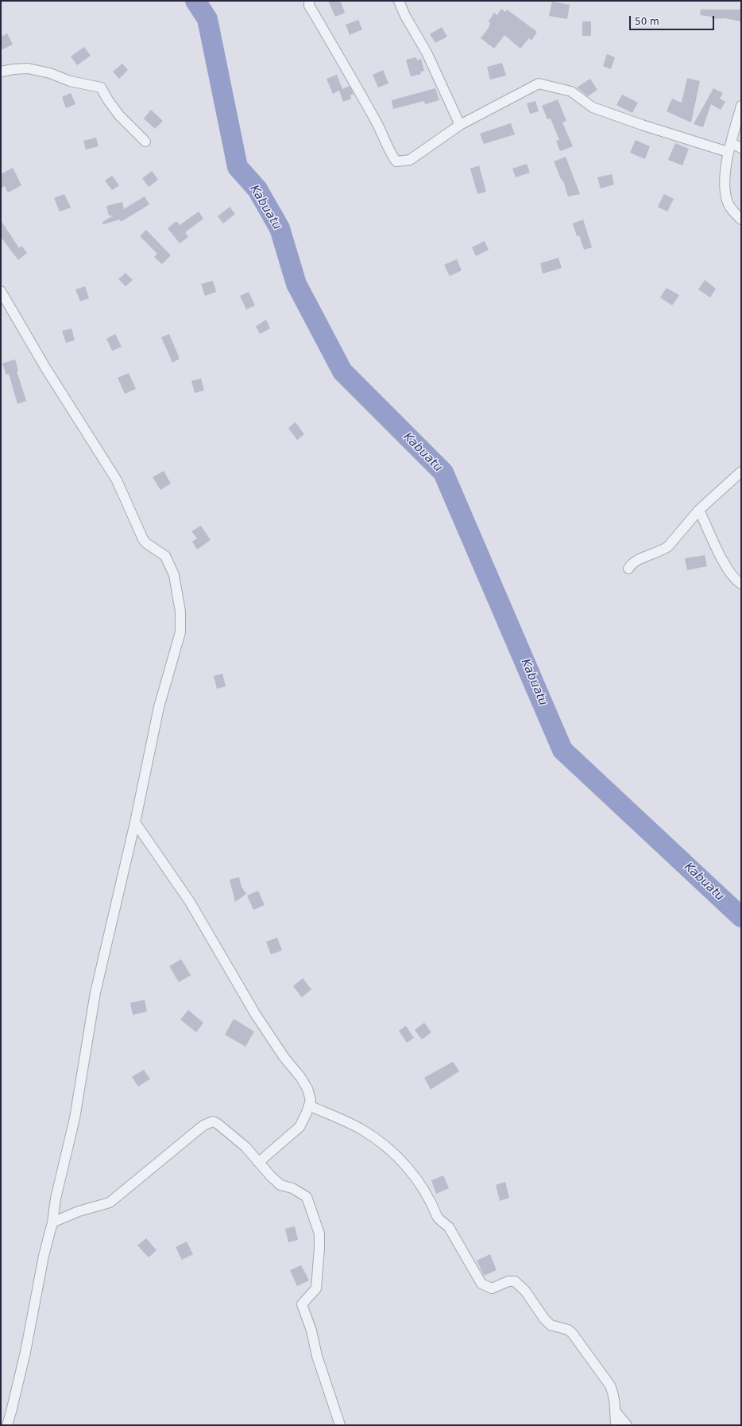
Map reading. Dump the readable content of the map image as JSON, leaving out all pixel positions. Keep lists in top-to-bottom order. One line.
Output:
{"water":["Kabuatu"],"scale_bar":"50 m"}
